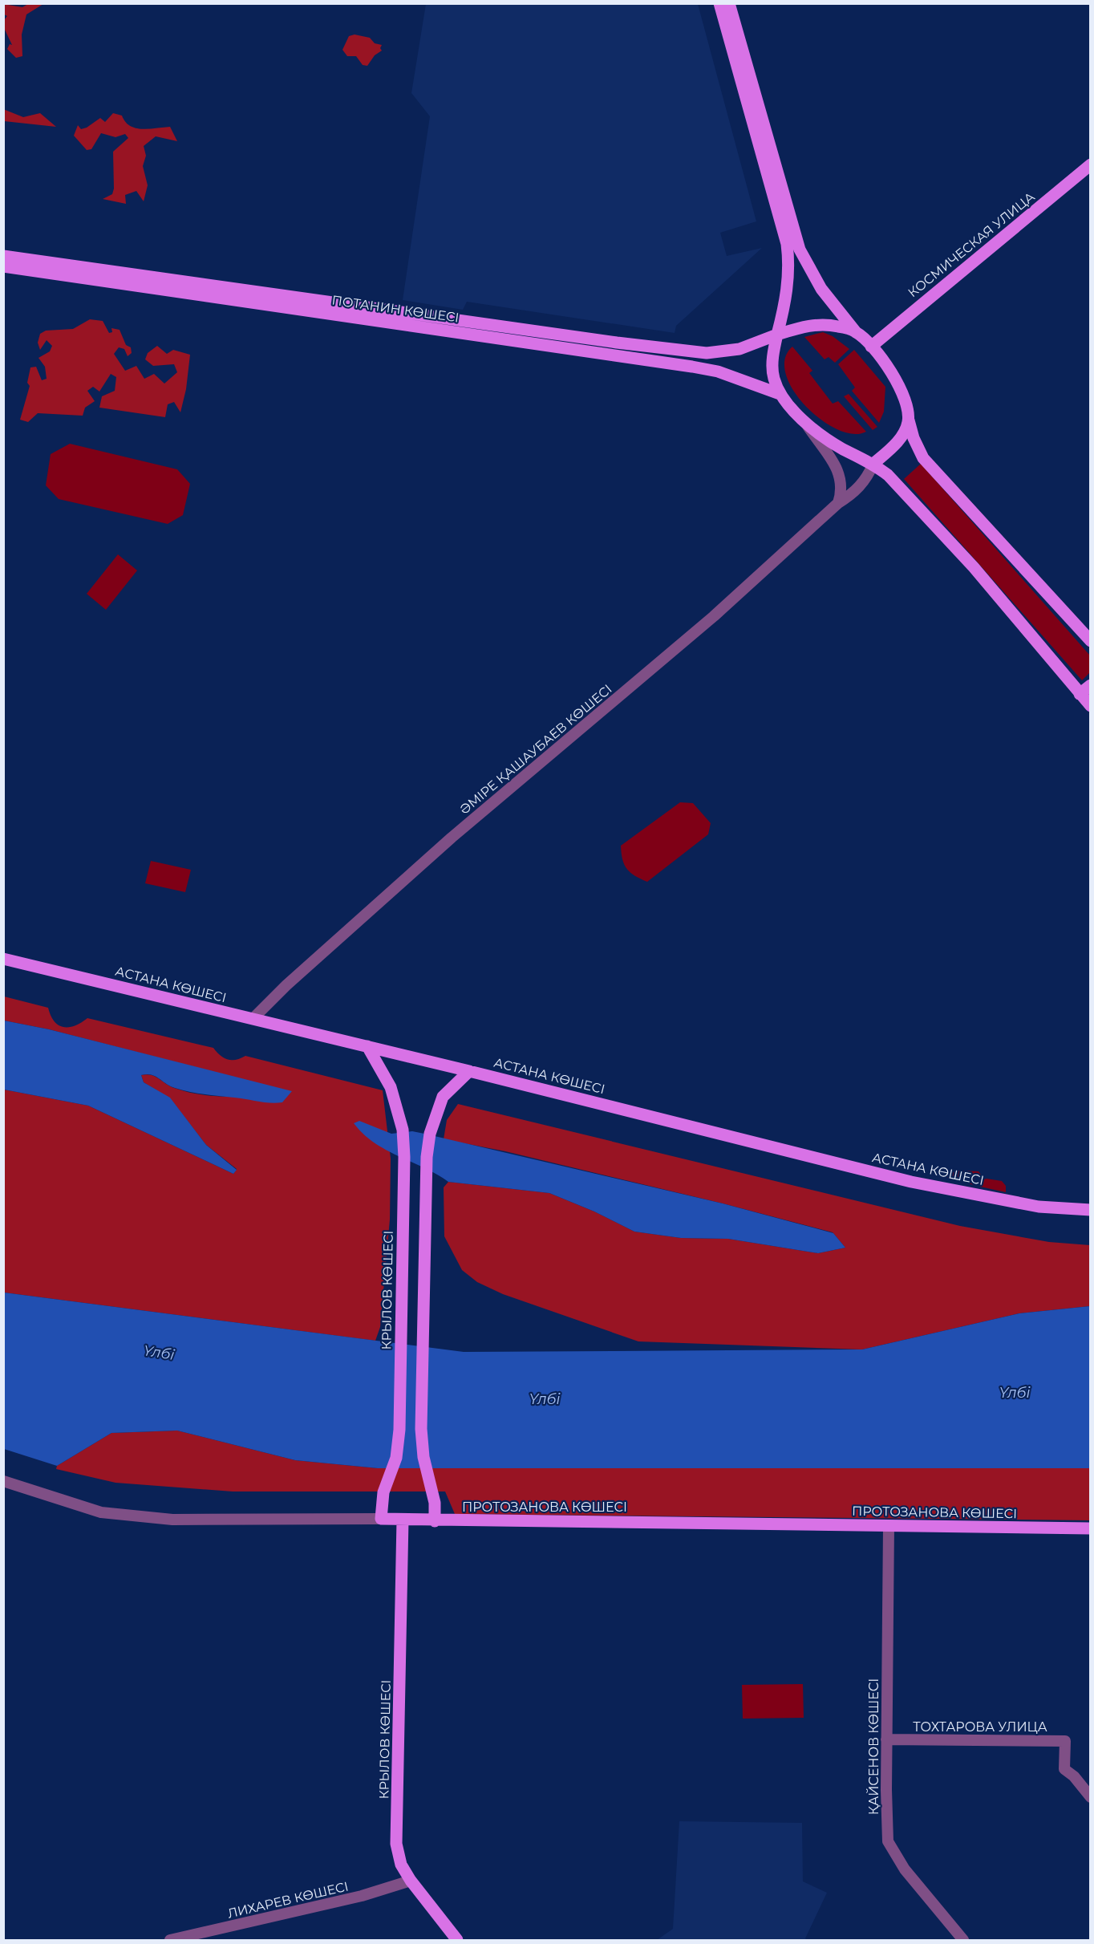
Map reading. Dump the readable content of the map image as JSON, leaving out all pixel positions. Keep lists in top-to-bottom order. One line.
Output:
{"streets":{"main road":["КОСМИЧЕСКАЯ УЛИЦА","ПОТАНИН КӨШЕСІ","АСТАНА КӨШЕСІ","КРЫЛОВ КӨШЕСІ","ПРОТОЗАНОВА КӨШЕСІ"],"street":["ӘМІРЕ ҚАШАУБАЕВ КӨШЕСІ","ТОХТАРОВА УЛИЦА","ҚАЙСЕНОВ КӨШЕСІ","ЛИХАРЕВ КӨШЕСІ"]},"crossings":[["КОСМИЧЕСКАЯ УЛИЦА","ПОТАНИН КӨШЕСІ"],["КОСМИЧЕСКАЯ УЛИЦА","ӘМІРЕ ҚАШАУБАЕВ КӨШЕСІ"],["ПОТАНИН КӨШЕСІ","ӘМІРЕ ҚАШАУБАЕВ КӨШЕСІ"],["ӘМІРЕ ҚАШАУБАЕВ КӨШЕСІ","АСТАНА КӨШЕСІ"],["АСТАНА КӨШЕСІ","КРЫЛОВ КӨШЕСІ"],["КРЫЛОВ КӨШЕСІ","ПРОТОЗАНОВА КӨШЕСІ"],["КРЫЛОВ КӨШЕСІ","ЛИХАРЕВ КӨШЕСІ"],["ПРОТОЗАНОВА КӨШЕСІ","ҚАЙСЕНОВ КӨШЕСІ"],["ТОХТАРОВА УЛИЦА","ҚАЙСЕНОВ КӨШЕСІ"]],"water":["Үлбі"]}
